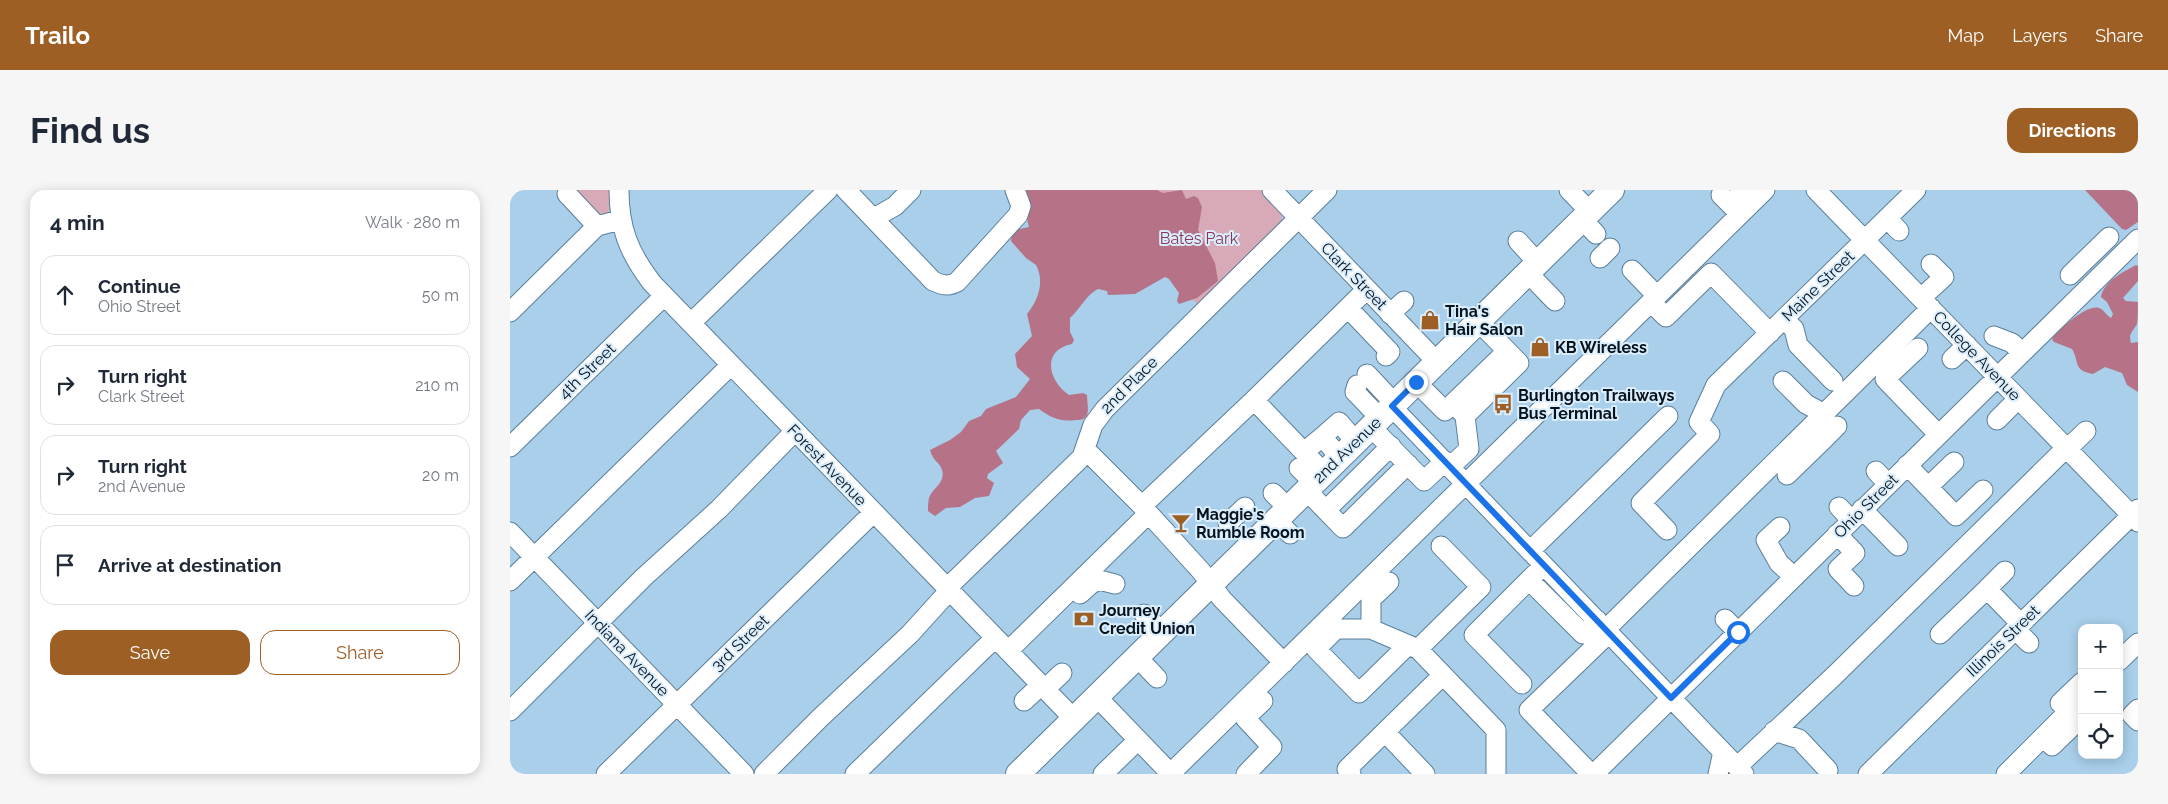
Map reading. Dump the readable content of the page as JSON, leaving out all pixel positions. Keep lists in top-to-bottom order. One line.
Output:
{"streets":{"main road":["2nd Avenue"],"street":["Clark Street","Maine Street","College Avenue","4th Street","2nd Place","Forest Avenue","Ohio Street","Illinois Street","3rd Street","Indiana Avenue"]},"crossings":[["Clark Street","2nd Place"],["Clark Street","2nd Avenue"],["Maine Street","College Avenue"],["College Avenue","Ohio Street"],["College Avenue","Illinois Street"],["4th Street","Forest Avenue"],["2nd Place","Forest Avenue"],["2nd Avenue","Forest Avenue"],["Forest Avenue","3rd Street"],["3rd Street","Indiana Avenue"]],"parks":["Bates Park"],"places":{"shop":["Tina's Hair Salon","KB Wireless"],"bus stop":["Burlington Trailways Bus Terminal"],"bar":["Maggie's Rumble Room"],"bank":["Journey Credit Union"]},"page":{"header":"Trailo","nav":["Map","Layers","Share"],"buttons":["Directions",["Save","Share"]],"title":"Find us","heading":["4 min","Walk · 280 m"],"list":[["Continue","Ohio Street","50 m"],["Turn right","Clark Street","210 m"],["Turn right","2nd Avenue","20 m"],"Arrive at destination"],"map_buttons":["+","−"]}}
